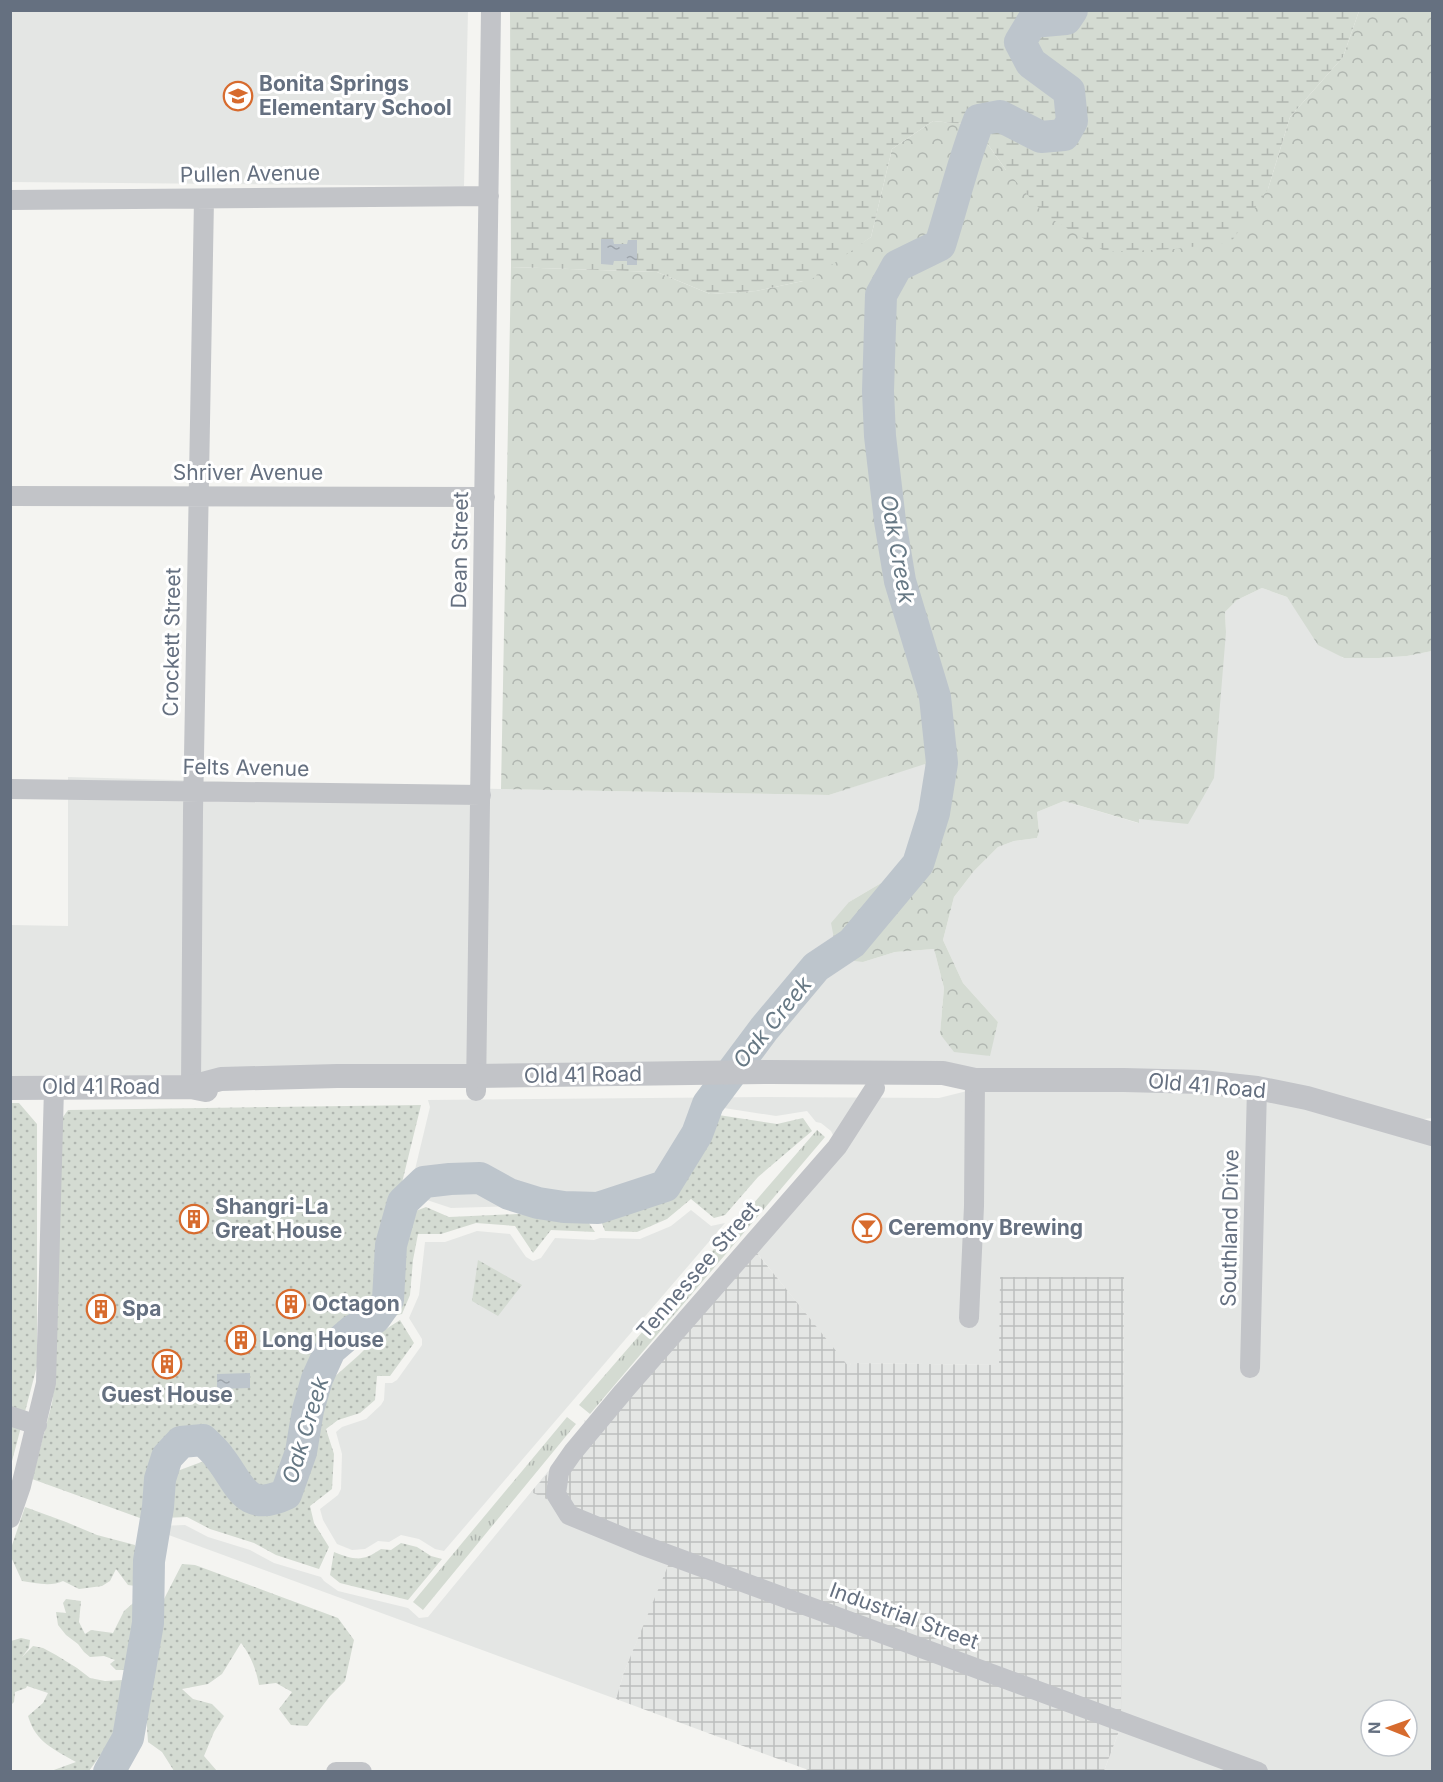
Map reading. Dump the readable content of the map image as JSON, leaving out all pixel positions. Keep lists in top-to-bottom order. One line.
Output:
{"streets":{"street":["Pullen Avenue","Shriver Avenue","Dean Street","Crockett Street","Felts Avenue","Old 41 Road","Southland Drive","Tennessee Street","Industrial Street"]},"crossings":[["Pullen Avenue","Dean Street"],["Pullen Avenue","Crockett Street"],["Shriver Avenue","Dean Street"],["Shriver Avenue","Crockett Street"],["Dean Street","Felts Avenue"],["Dean Street","Old 41 Road"],["Crockett Street","Felts Avenue"],["Crockett Street","Old 41 Road"],["Old 41 Road","Southland Drive"],["Old 41 Road","Tennessee Street"],["Tennessee Street","Industrial Street"]],"water":["Oak Creek"],"places":{"school or university":["Bonita Springs Elementary School"],"building":["Shangri-La Great House","Octagon","Spa","Long House","Guest House"],"bar":["Ceremony Brewing"]},"north":"left"}
